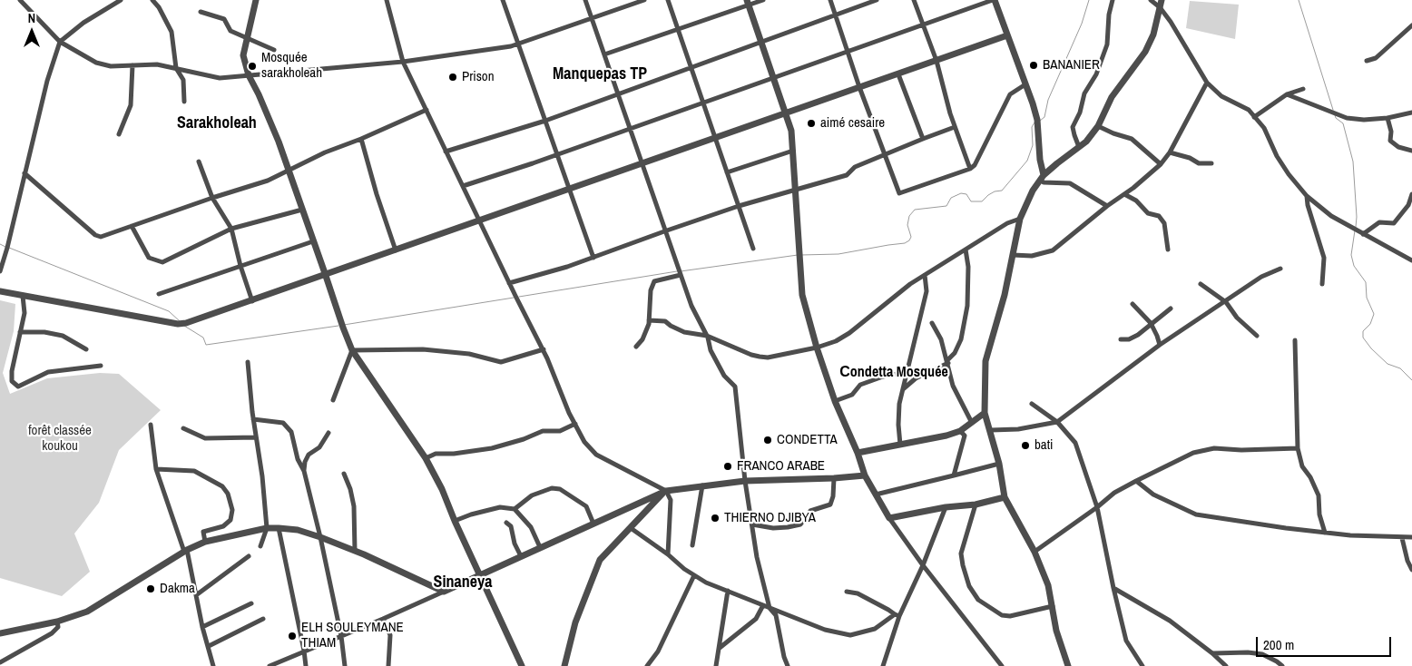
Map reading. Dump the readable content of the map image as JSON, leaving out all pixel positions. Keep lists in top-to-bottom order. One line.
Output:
{"districts":["Manquepas TP","Sarakholeah","Сondetta Mosquée","Sinaneya"],"parks":["forêt classée koukou"],"places":["BANANIER","Mosquée sarakholeah","Prison","aimé cesaire","CONDETTA","bati","FRANCO ARABE","THIERNO DJIBYA","Dakma","ELH SOULEYMANE THIAM"],"scale_bar":"200 m","north":"top"}
